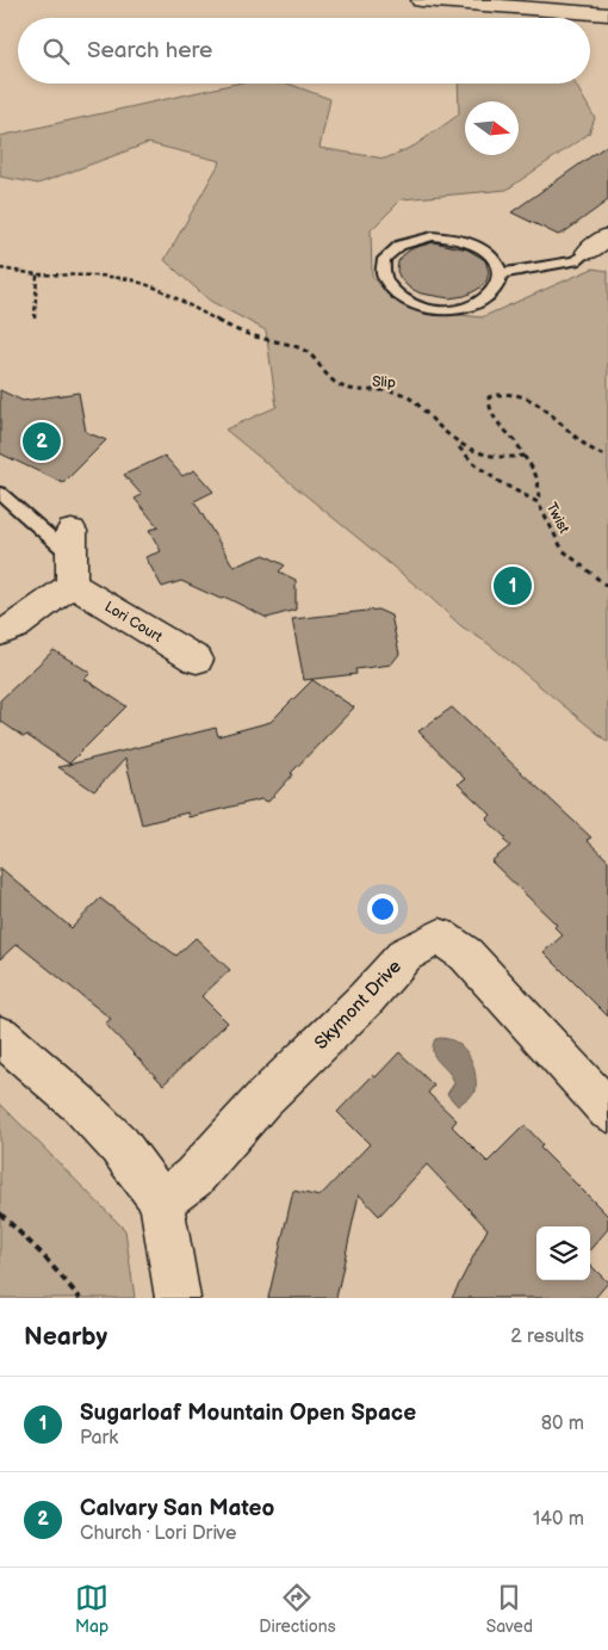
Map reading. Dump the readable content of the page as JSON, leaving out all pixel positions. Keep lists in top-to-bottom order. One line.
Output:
{"streets":{"main road":["Lori Court","Skymont Drive"],"path":["Slip","Twist"]},"crossings":[["Slip","Twist"]],"north":"right","page":{"search":"Search here","pins":["2","1"],"heading":["Nearby","2 results"],"list":[{"mark":"1","name":"Sugarloaf Mountain Open Space","note":"Park","value":"80 m"},{"mark":"2","name":"Calvary San Mateo","note":"Church · Lori Drive","value":"140 m"}],"nav":["Map","Directions","Saved"]}}
